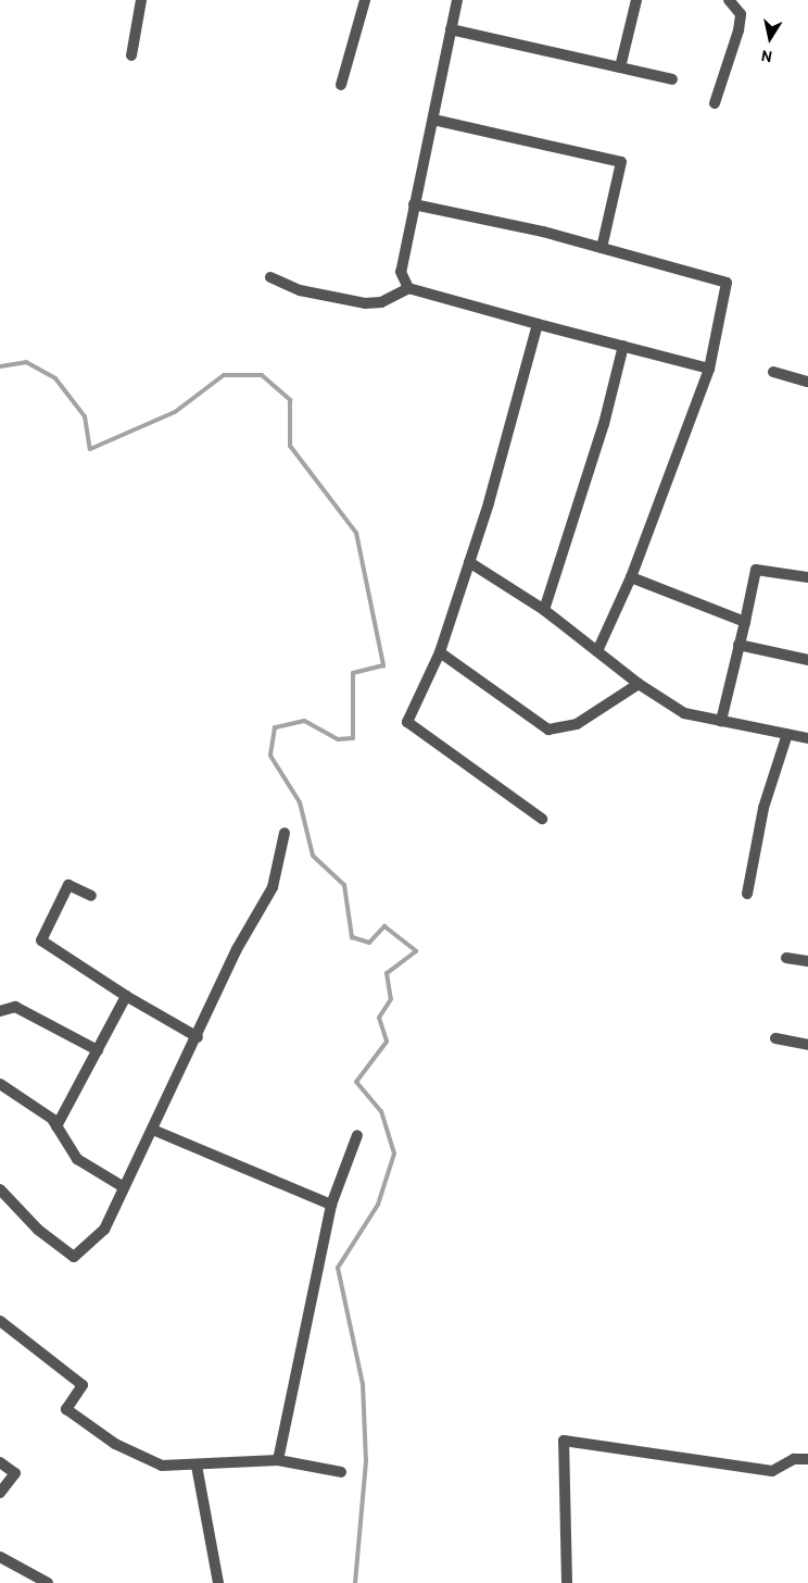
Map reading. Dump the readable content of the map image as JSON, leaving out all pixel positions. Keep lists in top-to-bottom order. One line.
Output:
{"north":"bottom"}
